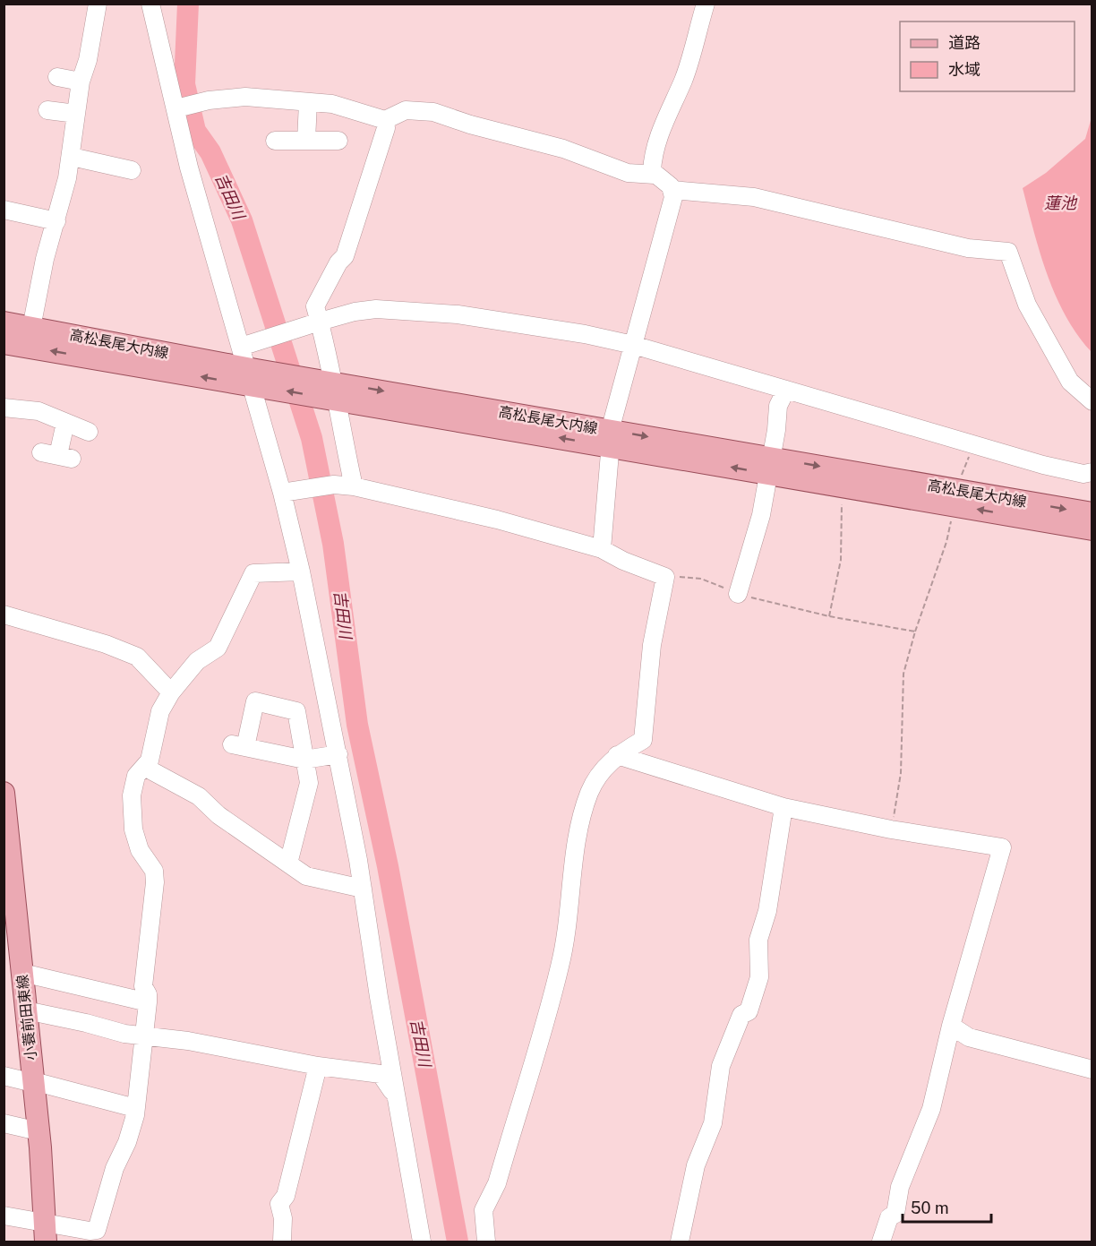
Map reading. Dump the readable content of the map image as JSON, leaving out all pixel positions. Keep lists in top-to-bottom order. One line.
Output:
{"streets":{"main road":["高松長尾大内線","小蓑前田東線"]},"water":["吉田川","蓮池"],"legend":["道路","水域"],"scale_bar":"50 m"}
